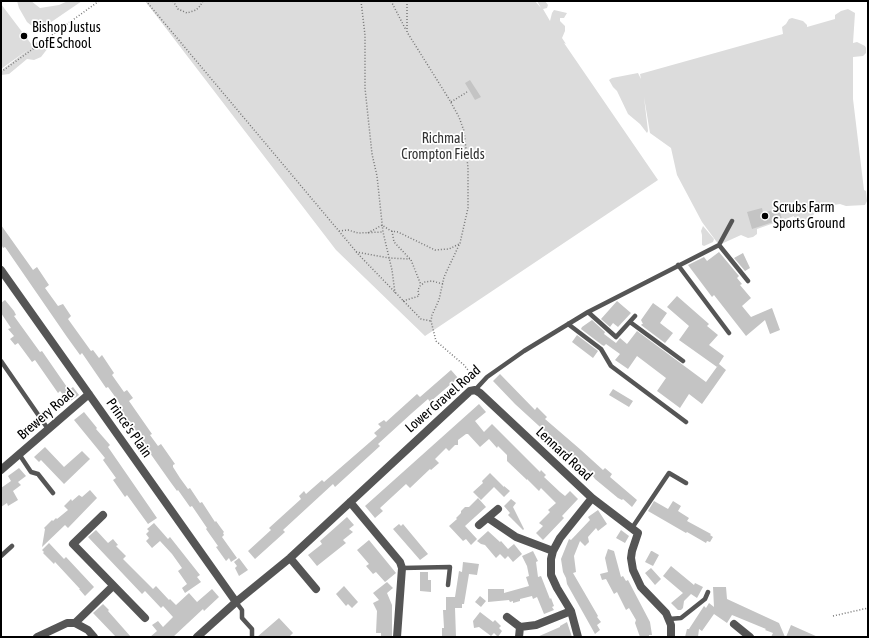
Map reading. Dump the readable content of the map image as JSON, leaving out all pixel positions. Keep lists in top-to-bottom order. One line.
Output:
{"streets":{"street":["Lower Gravel Road","Brewery Road","Prince's Plain","Lennard Road"]},"crossings":[["Lower Gravel Road","Prince's Plain"],["Lower Gravel Road","Lennard Road"],["Brewery Road","Prince's Plain"]],"parks":["Richmal Crompton Fields"],"places":["Bishop Justus CofE School","Scrubs Farm Sports Ground"]}
